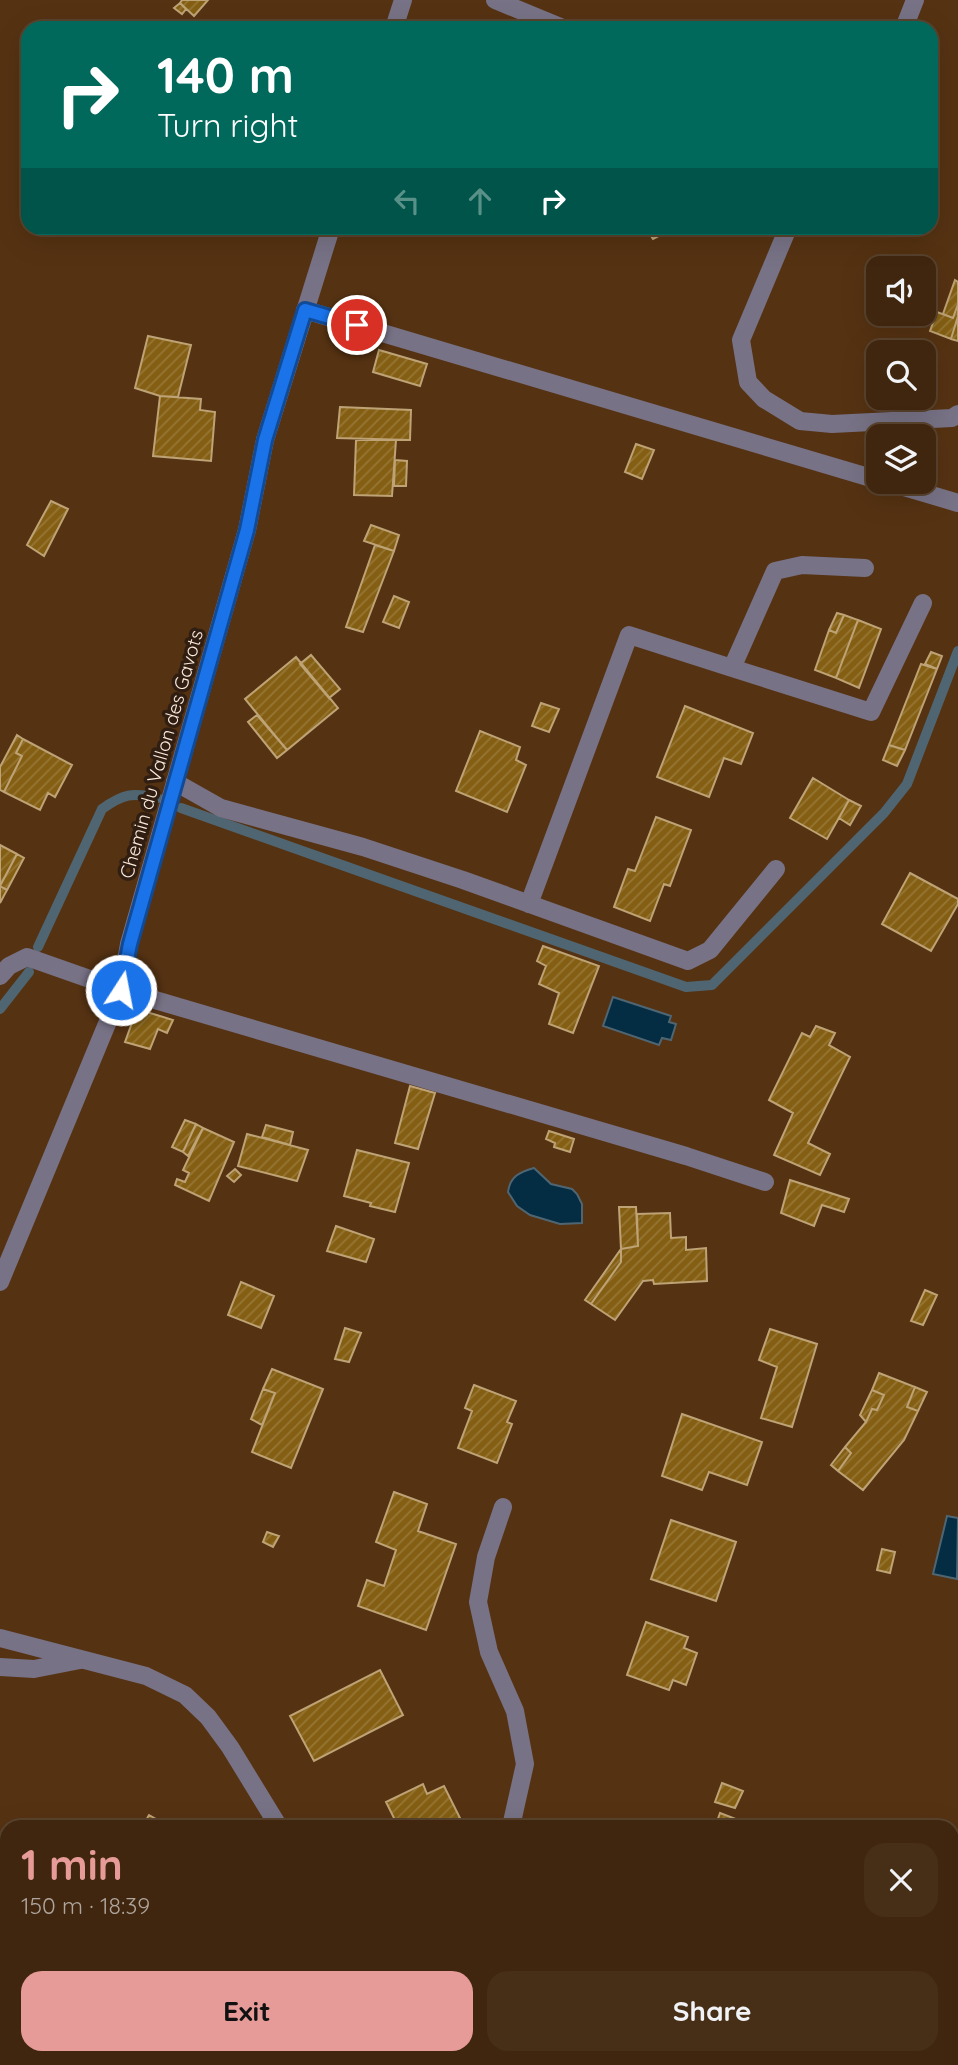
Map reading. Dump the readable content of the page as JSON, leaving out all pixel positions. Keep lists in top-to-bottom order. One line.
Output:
{"streets":{"street":["Chemin du Vallon des Gavots"]},"page":{"turn":["140 m","Turn right"],"heading":["1 min","150 m · 18:39"],"buttons":["Exit","Share"]}}
